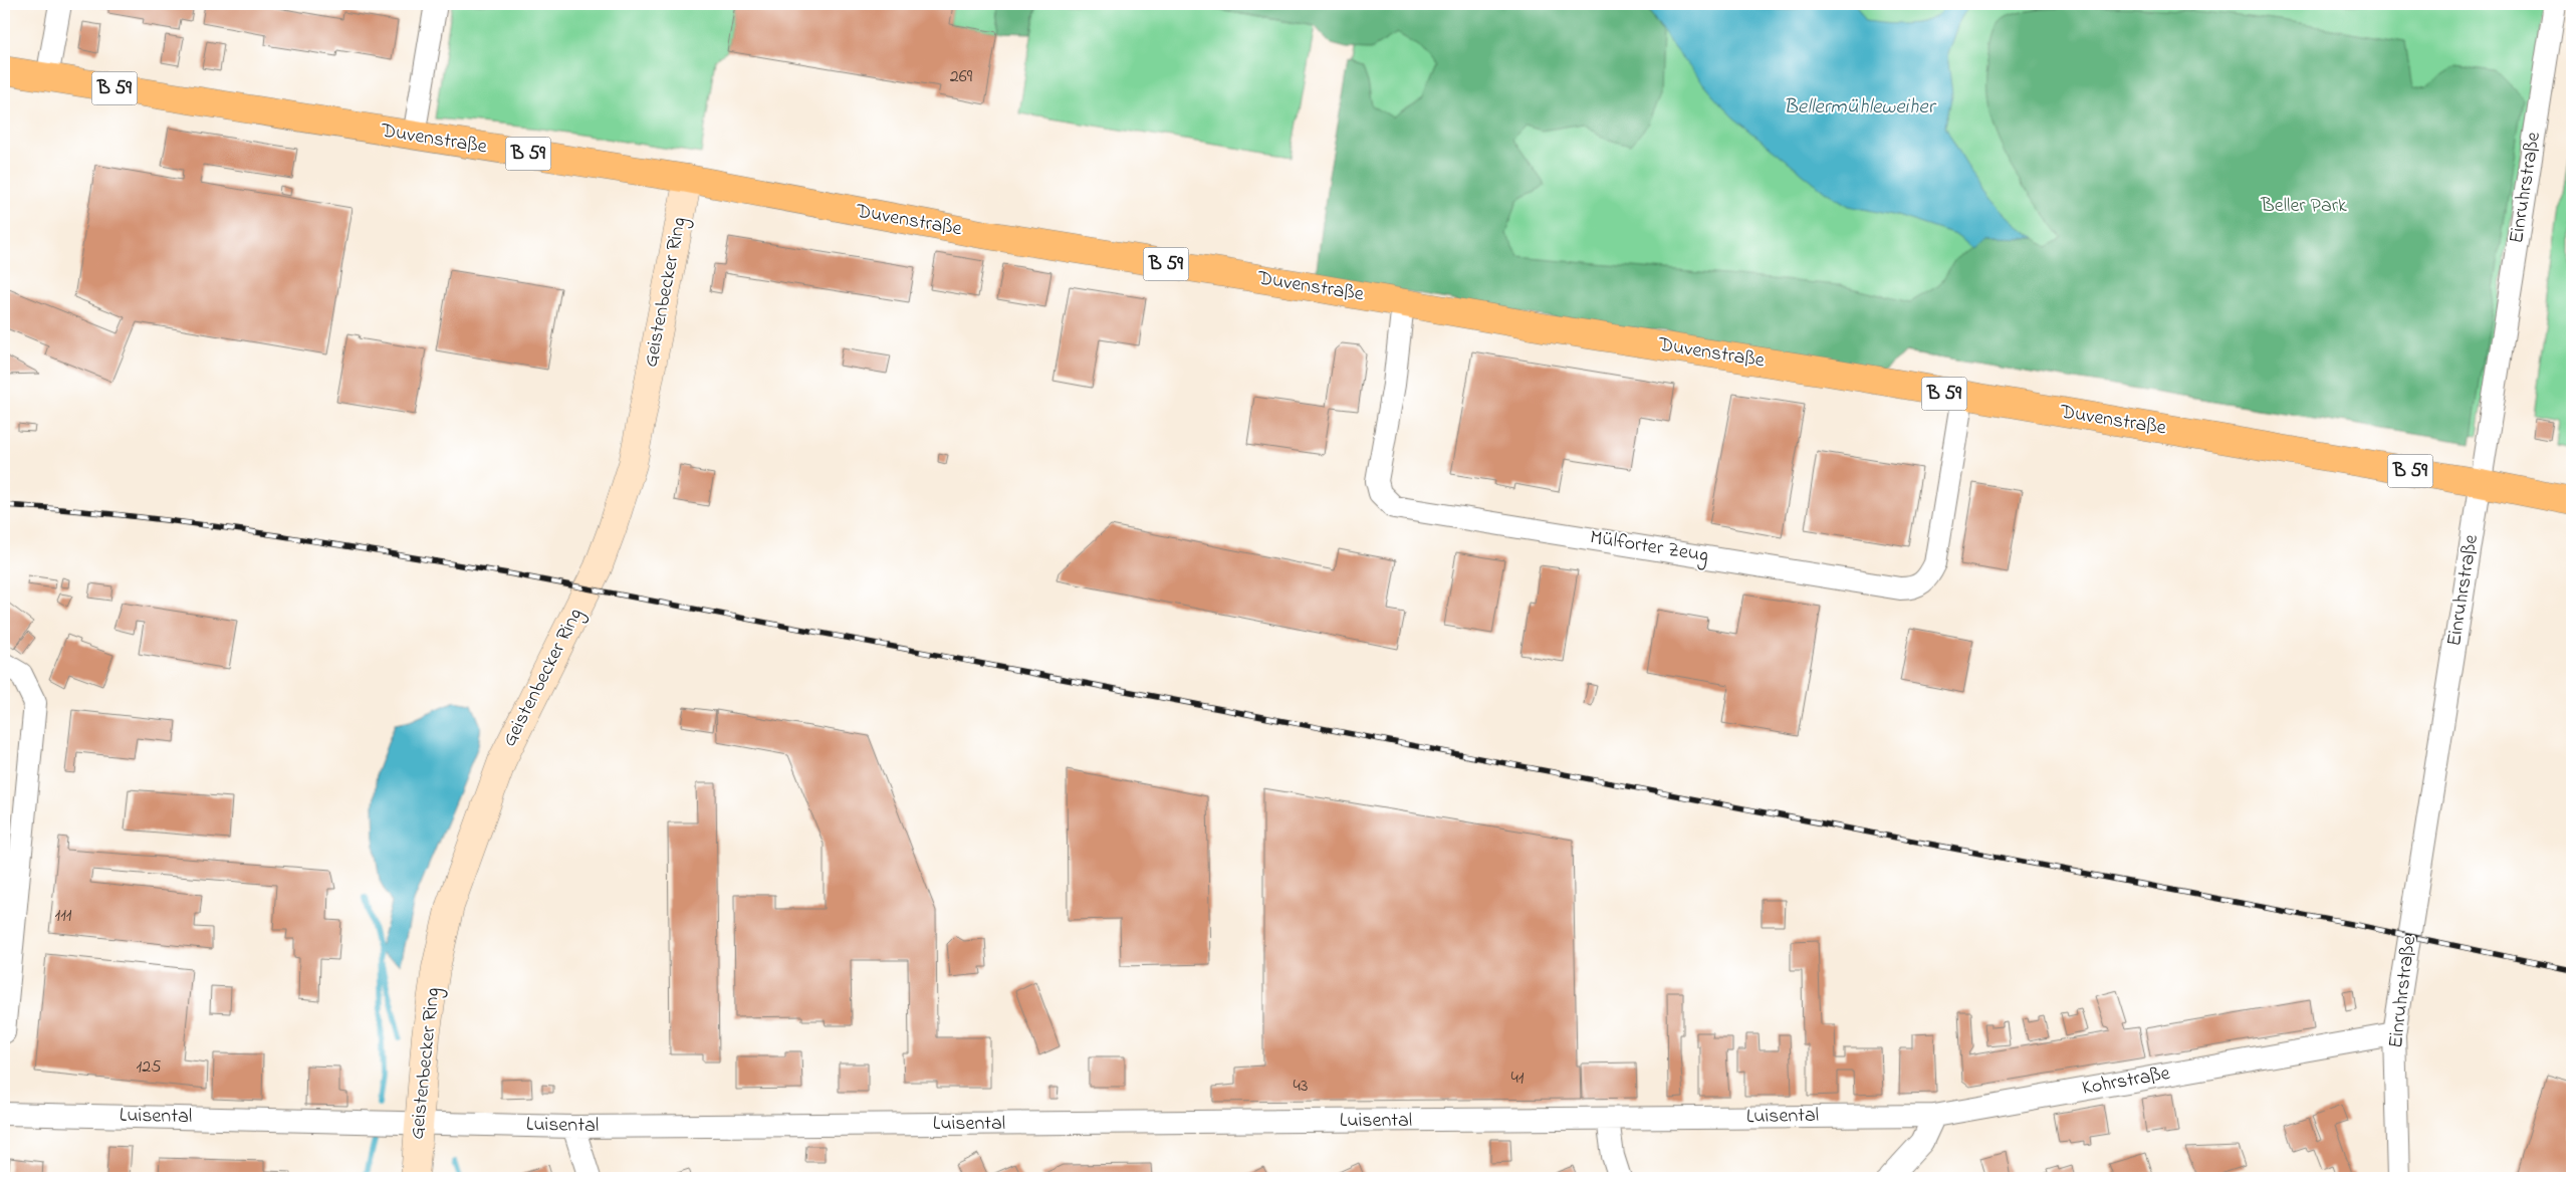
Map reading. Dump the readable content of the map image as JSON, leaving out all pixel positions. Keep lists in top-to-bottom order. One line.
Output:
{"streets":{"main road":["B 59","Duvenstraße","Geistenbecker Ring"],"street":["Einruhrstraße","Mülforter Zeug","Kohrstraße","Luisental"]},"crossings":[["Duvenstraße","Einruhrstraße"],["Duvenstraße","Geistenbecker Ring"],["Duvenstraße","Mülforter Zeug"],["Einruhrstraße","Kohrstraße"],["Geistenbecker Ring","Luisental"],["Kohrstraße","Luisental"]],"water":["Bellermühleweiher"],"parks":["Beller Park"],"house_numbers":["269","111","125","41","43"]}
